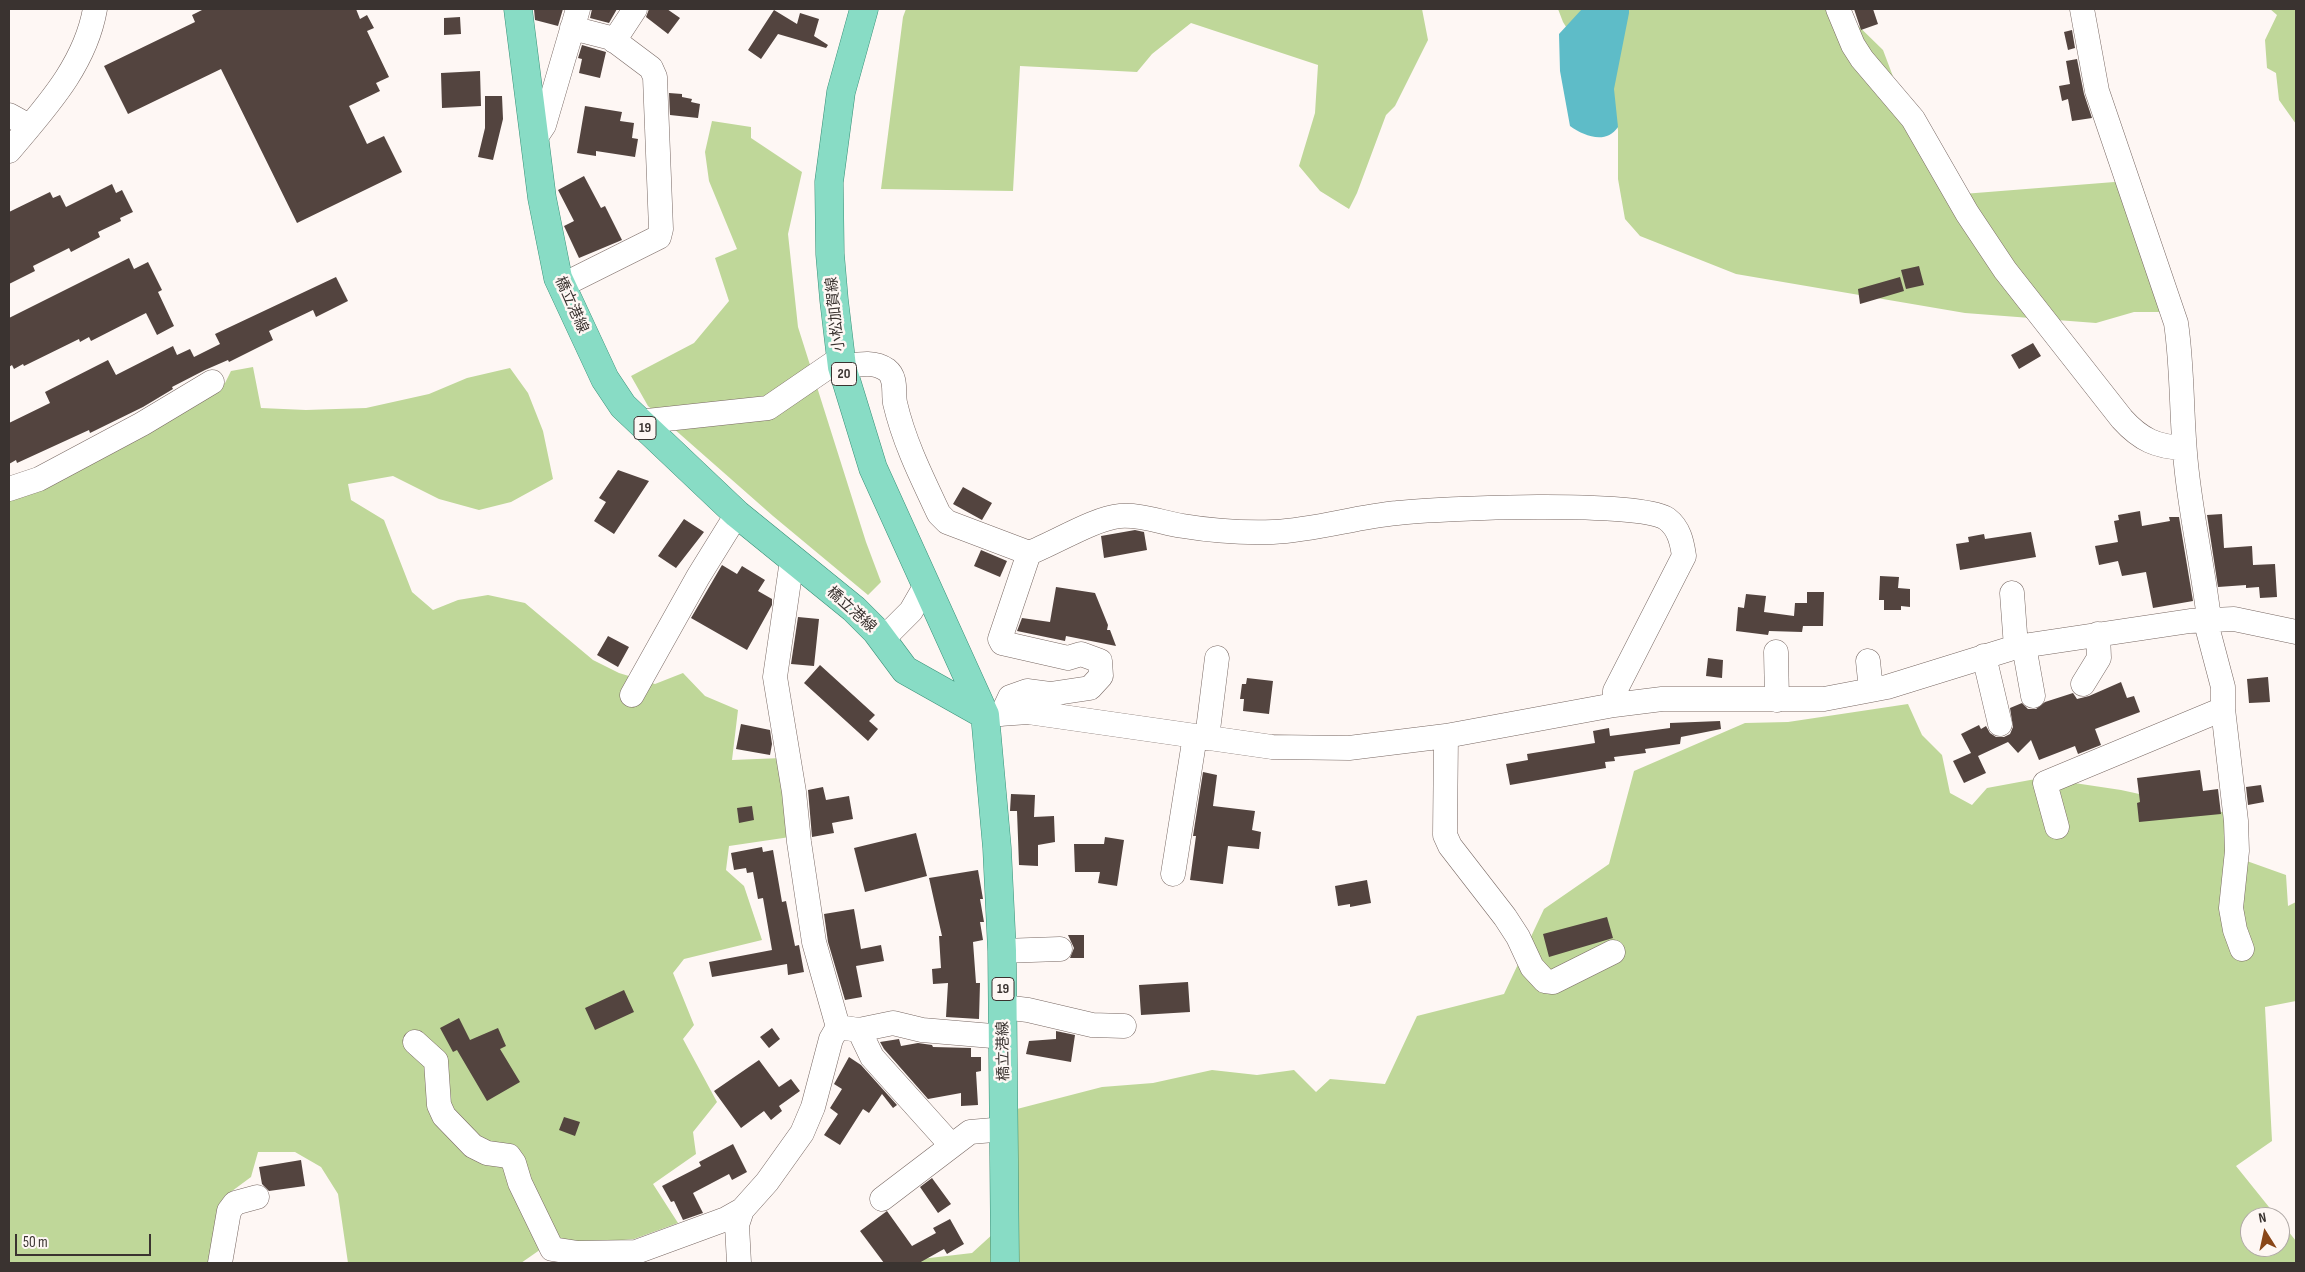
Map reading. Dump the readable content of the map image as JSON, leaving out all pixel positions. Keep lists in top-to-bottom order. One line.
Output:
{"streets":{"main road":["橋立港線","小松加賀線","20","19"]},"crossings":[["橋立港線","小松加賀線"]],"scale_bar":"50 m","north":"top"}
